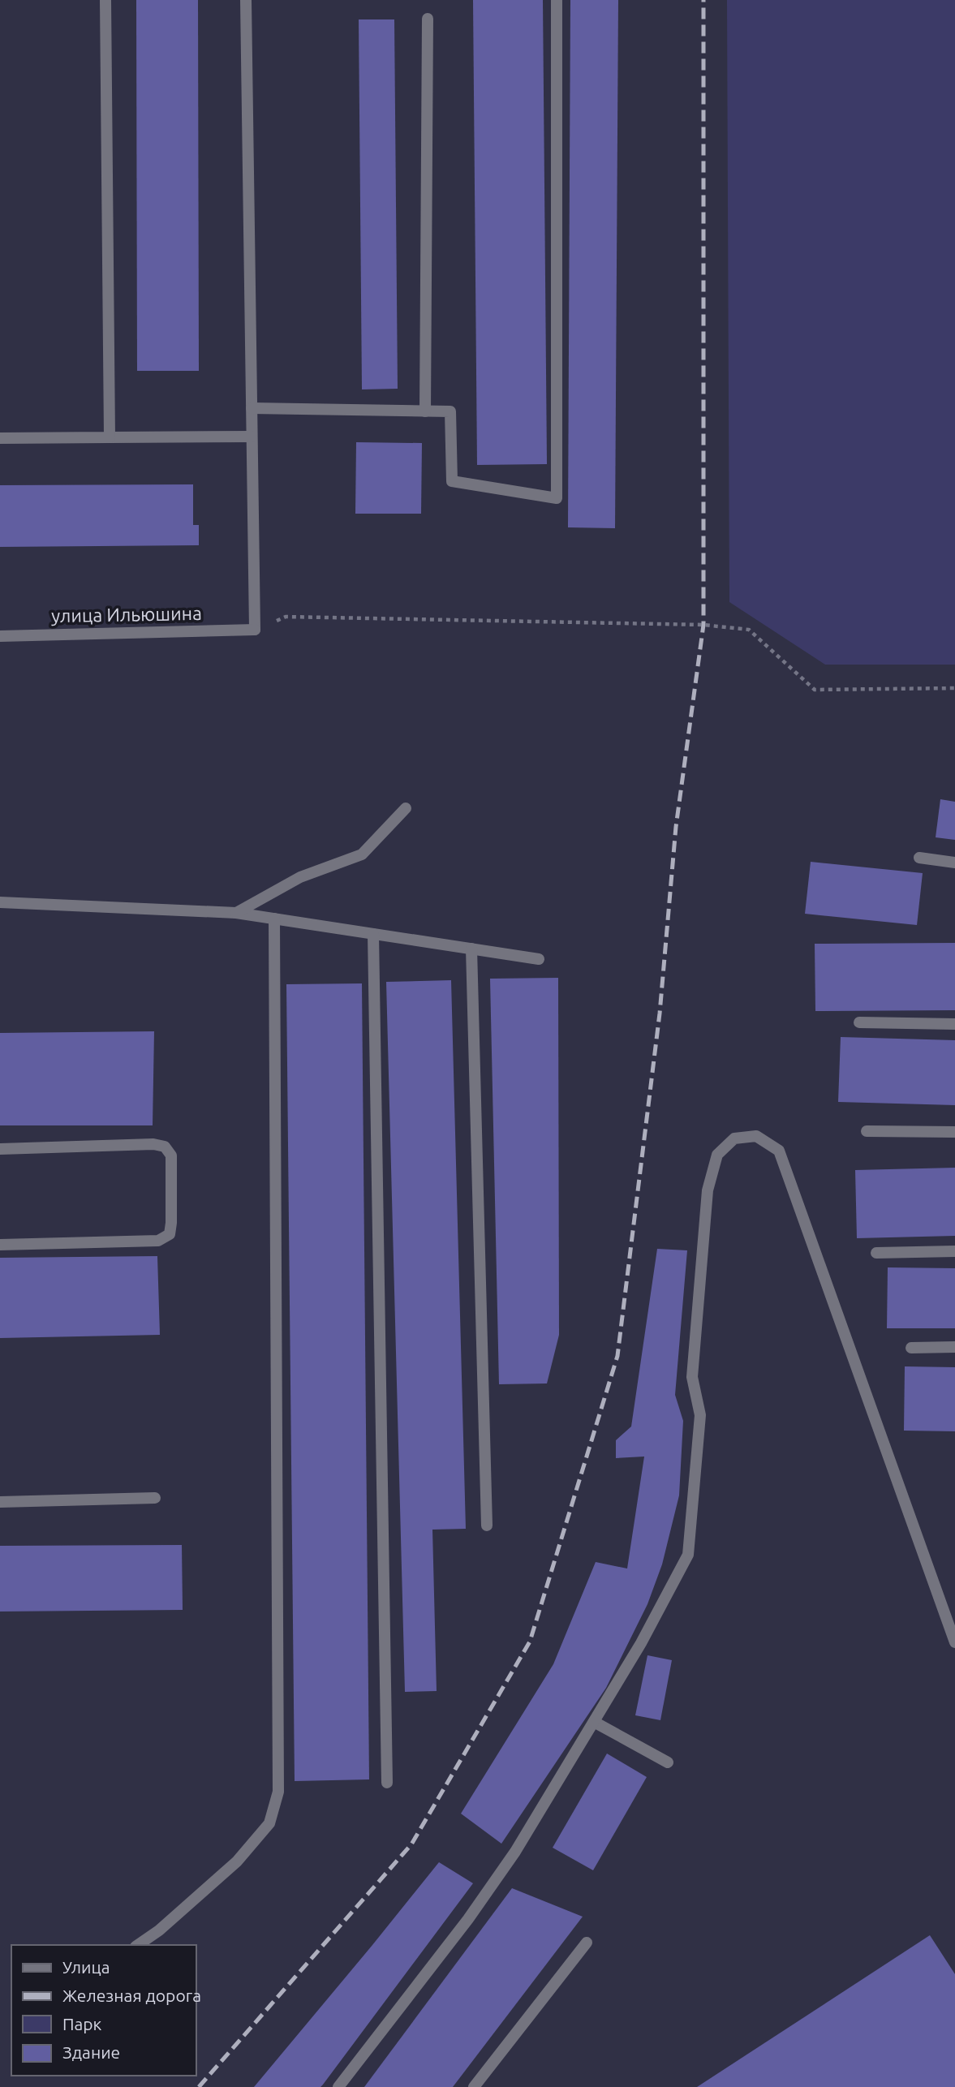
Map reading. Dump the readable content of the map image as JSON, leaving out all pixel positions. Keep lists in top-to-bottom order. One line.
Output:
{"streets":{"street":["улица Ильюшина"]},"legend":["Улица","Железная дорога","Парк","Здание"]}
